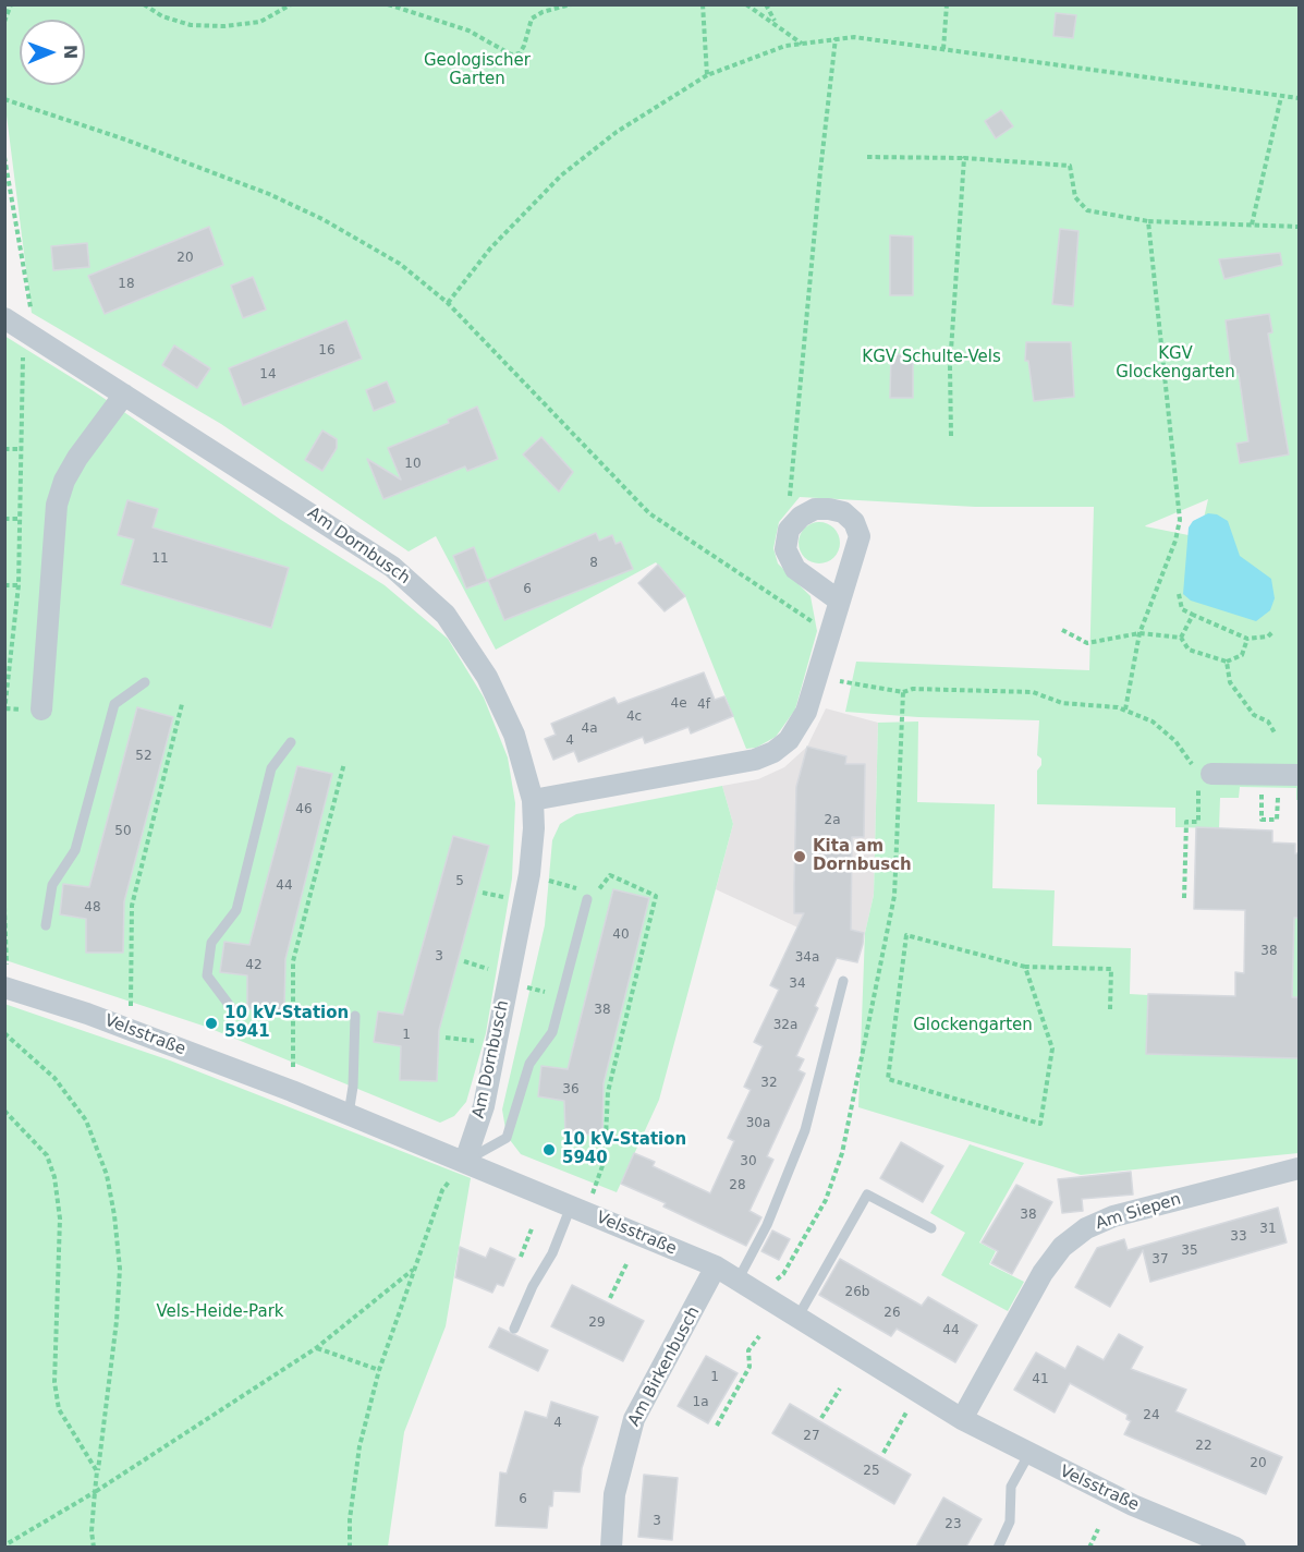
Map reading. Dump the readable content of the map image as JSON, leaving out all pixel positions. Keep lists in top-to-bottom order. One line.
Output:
{"streets":{"street":["Am Dornbusch","Velsstraße","Am Siepen","Am Birkenbusch"]},"crossings":[["Am Dornbusch","Velsstraße"],["Velsstraße","Am Siepen"],["Velsstraße","Am Birkenbusch"]],"parks":["Geologischer Garten","KGV Glockengarten","KGV Schulte-Vels","Glockengarten","Vels-Heide-Park"],"places":["Kita am Dornbusch","10 kV-Station 5941","10 kV-Station 5940"],"house_numbers":["20","18","16","14","10","11","8","6","4e","4f","4c","4a","4","52","46","2a","50","5","44","48","40","38","3","34a","42","34","38","32a","1","32","36","30a","30","28","38","31","33","35","37","26b","26","29","44","1","41","1a","24","4","27","22","20","25","6","3","23"],"north":"right"}
